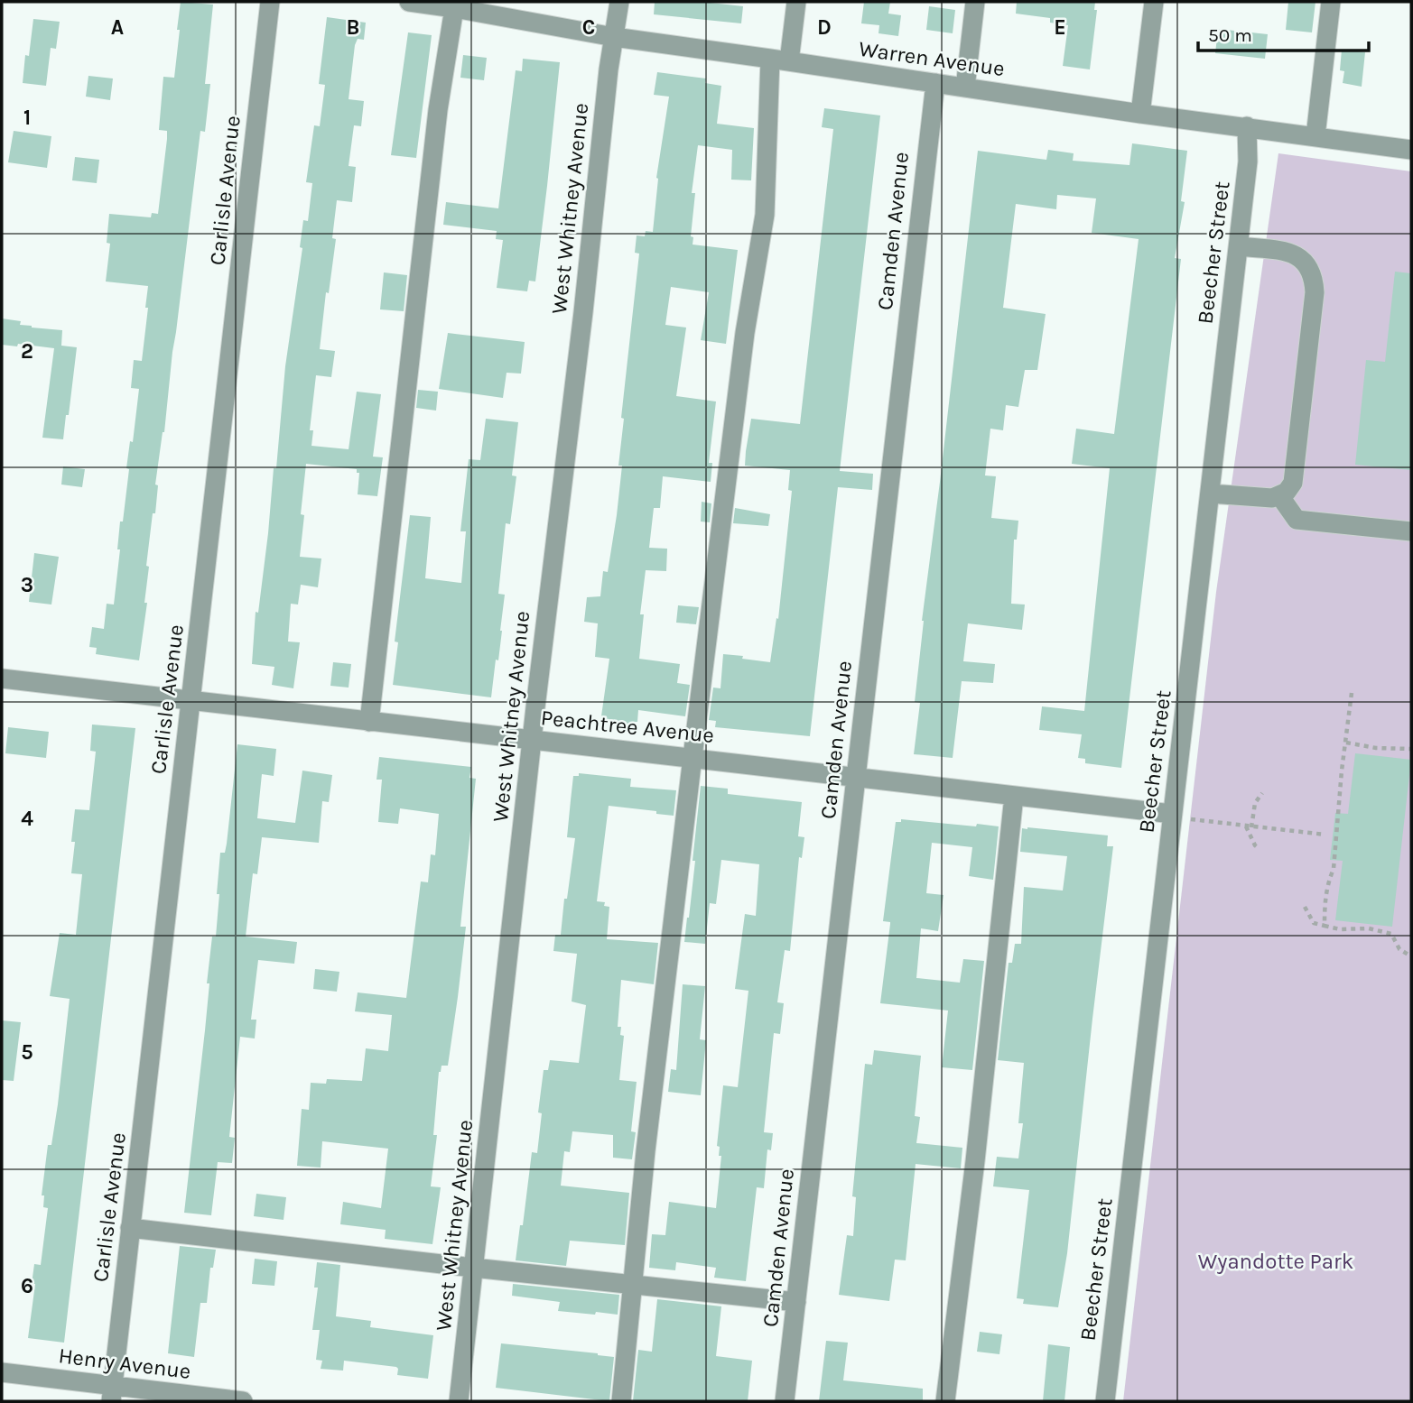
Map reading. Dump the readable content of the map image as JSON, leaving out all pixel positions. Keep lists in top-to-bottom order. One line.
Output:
{"streets":{"street":["Warren Avenue","Carlisle Avenue","West Whitney Avenue","Camden Avenue","Beecher Street","Peachtree Avenue","Henry Avenue"]},"crossings":[["Warren Avenue","West Whitney Avenue"],["Warren Avenue","Camden Avenue"],["Warren Avenue","Beecher Street"],["Carlisle Avenue","Peachtree Avenue"],["Carlisle Avenue","Henry Avenue"],["West Whitney Avenue","Peachtree Avenue"],["Camden Avenue","Peachtree Avenue"],["Beecher Street","Peachtree Avenue"]],"parks":["Wyandotte Park"],"scale_bar":"50 m","grid":{"columns":["A","B","C","D","E"],"rows":["1","2","3","4","5","6"]}}
